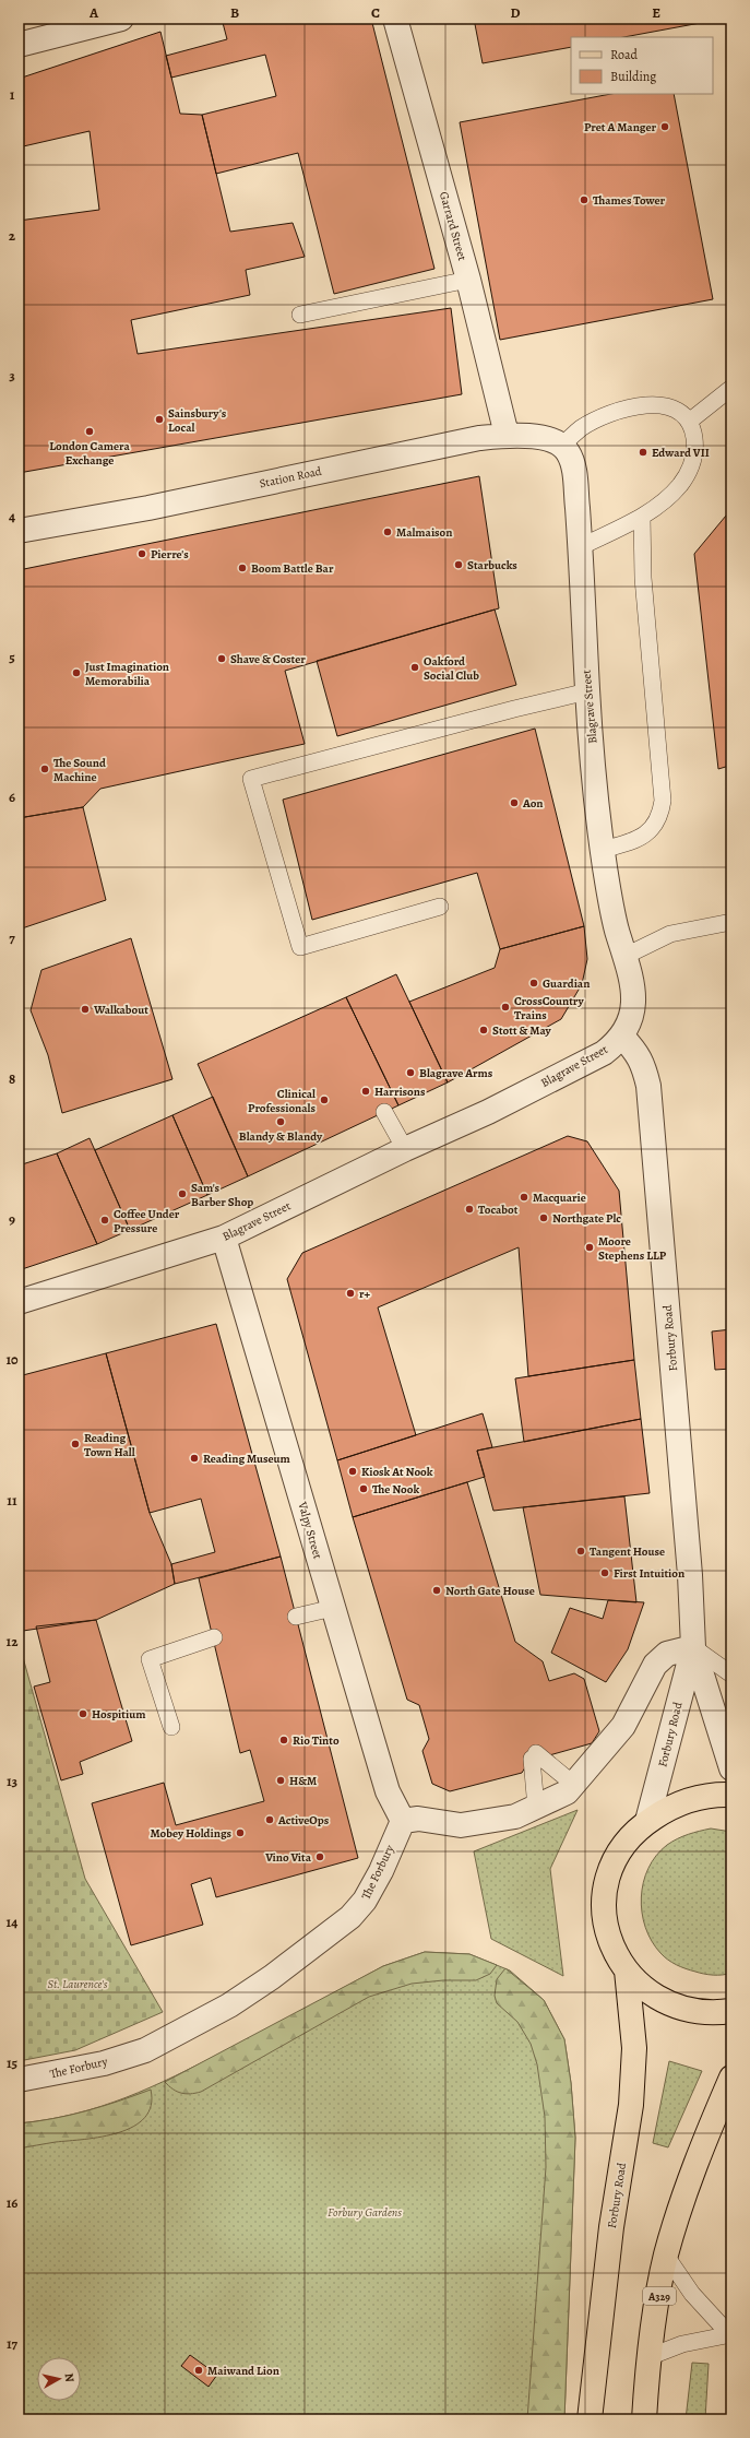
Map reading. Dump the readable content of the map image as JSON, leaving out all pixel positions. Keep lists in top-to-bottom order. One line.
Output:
{"streets":{"main road":["Forbury Road","A329"],"street":["Garrard Street","Station Road","Blagrave Street","Valpy Street","The Forbury"]},"crossings":[["Garrard Street","Station Road"],["Station Road","Blagrave Street"],["Blagrave Street","Forbury Road"],["Blagrave Street","Valpy Street"],["Valpy Street","The Forbury"]],"parks":["St. Laurence's","Forbury Gardens"],"places":["Pret A Manger","Thames Tower","Sainsbury's Local","London Camera Exchange","Edward VII","Malmaison","Pierre's","Starbucks","Boom Battle Bar","Shave & Coster","Oakford Social Club","Just Imagination Memorabilia","The Sound Machine","Aon","Guardian","CrossCountry Trains","Walkabout","Stott & May","Blagrave Arms","Harrisons","Clinical Professionals","Blandy & Blandy","Sam's Barber Shop","Macquarie","Tocabot","Northgate Plc","Coffee Under Pressure","Moore Stephens LLP","r+","Reading Town Hall","Reading Museum","Kiosk At Nook","The Nook","Tangent House","First Intuition","North Gate House","Hospitium","Rio Tinto","H&M","ActiveOps","Mobey Holdings","Vino Vita","Maiwand Lion"],"legend":["Road","Building"],"north":"right","grid":{"columns":["A","B","C","D","E"],"rows":["1","2","3","4","5","6","7","8","9","10","11","12","13","14","15","16","17"]}}
